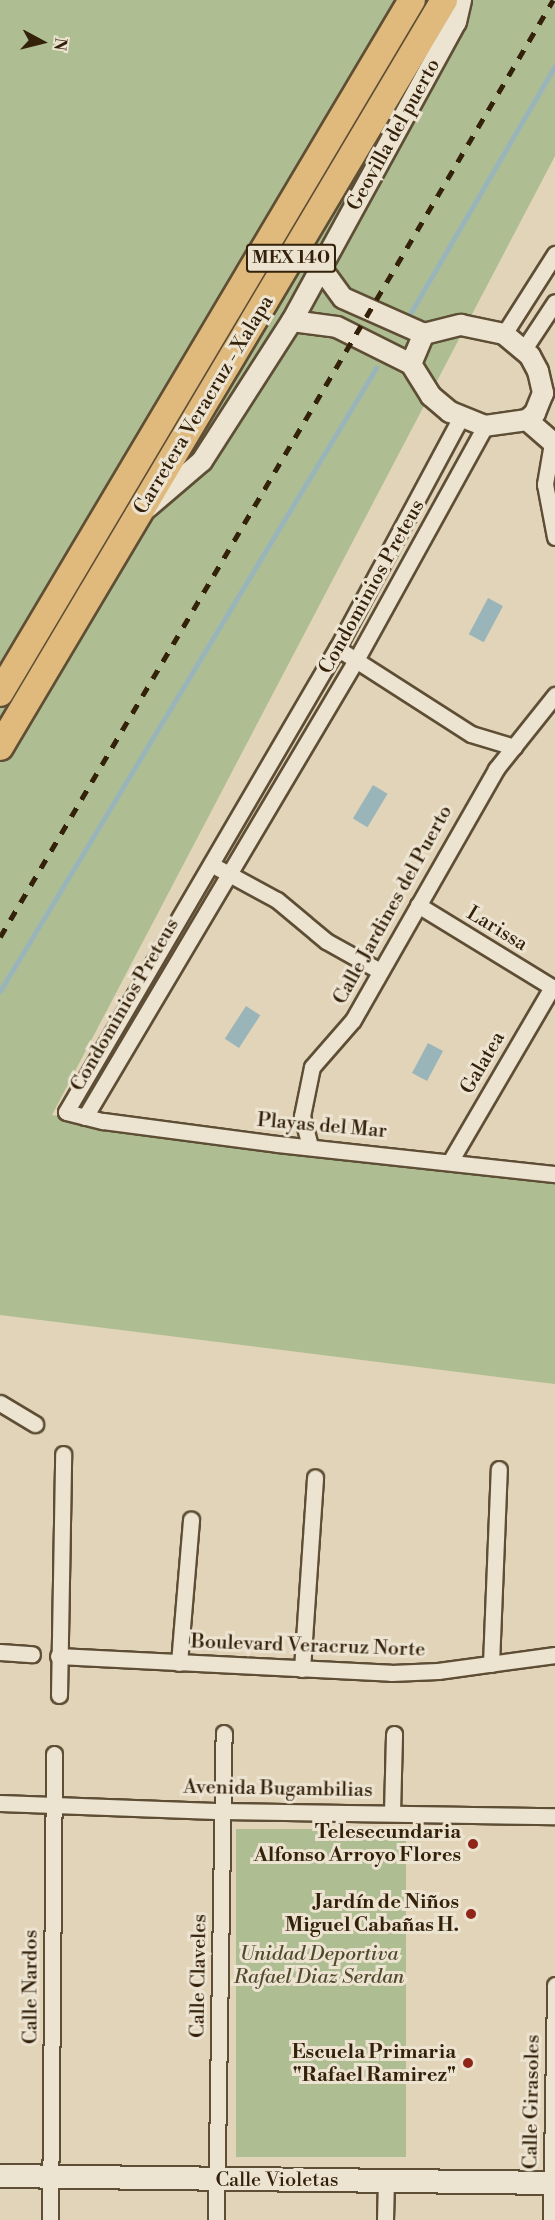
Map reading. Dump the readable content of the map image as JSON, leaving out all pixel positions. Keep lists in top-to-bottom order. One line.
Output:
{"streets":{"main road":["MEX 140","Carretera Veracruz - Xalapa","Calle Violetas"],"street":["Geovilla del puerto","Condominios Preteus","Calle Jardines del Puerto","Larissa","Galatea","Playas del Mar","Boulevard Veracruz Norte","Avenida Bugambilias","Calle Claveles","Calle Nardos","Calle Girasoles"]},"crossings":[["Geovilla del puerto","Carretera Veracruz - Xalapa"],["Condominios Preteus","Playas del Mar"],["Calle Jardines del Puerto","Larissa"],["Calle Jardines del Puerto","Playas del Mar"],["Larissa","Galatea"],["Galatea","Playas del Mar"],["Avenida Bugambilias","Calle Claveles"],["Avenida Bugambilias","Calle Nardos"],["Calle Claveles","Calle Violetas"],["Calle Nardos","Calle Violetas"],["Calle Girasoles","Calle Violetas"]],"parks":["Unidad Deportiva Rafael Diaz Serdan"],"places":["Telesecundaria Alfonso Arroyo Flores","Jardín de Niños Miguel Cabañas H.","Escuela Primaria \"Rafael Ramirez\""],"north":"right"}
